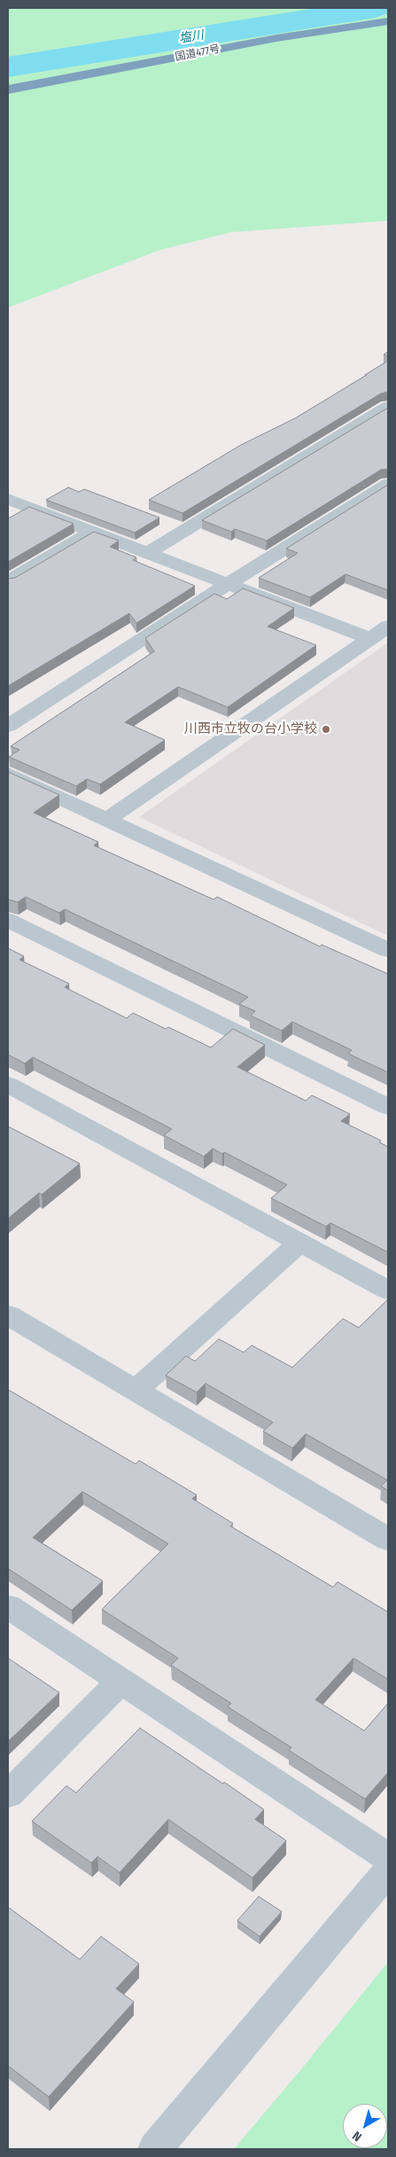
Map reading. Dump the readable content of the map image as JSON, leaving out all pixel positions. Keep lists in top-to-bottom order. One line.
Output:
{"streets":{"highway":["国道477号"]},"water":["塩川"],"places":["川西市立牧の台小学校"],"north":"bottom left"}
